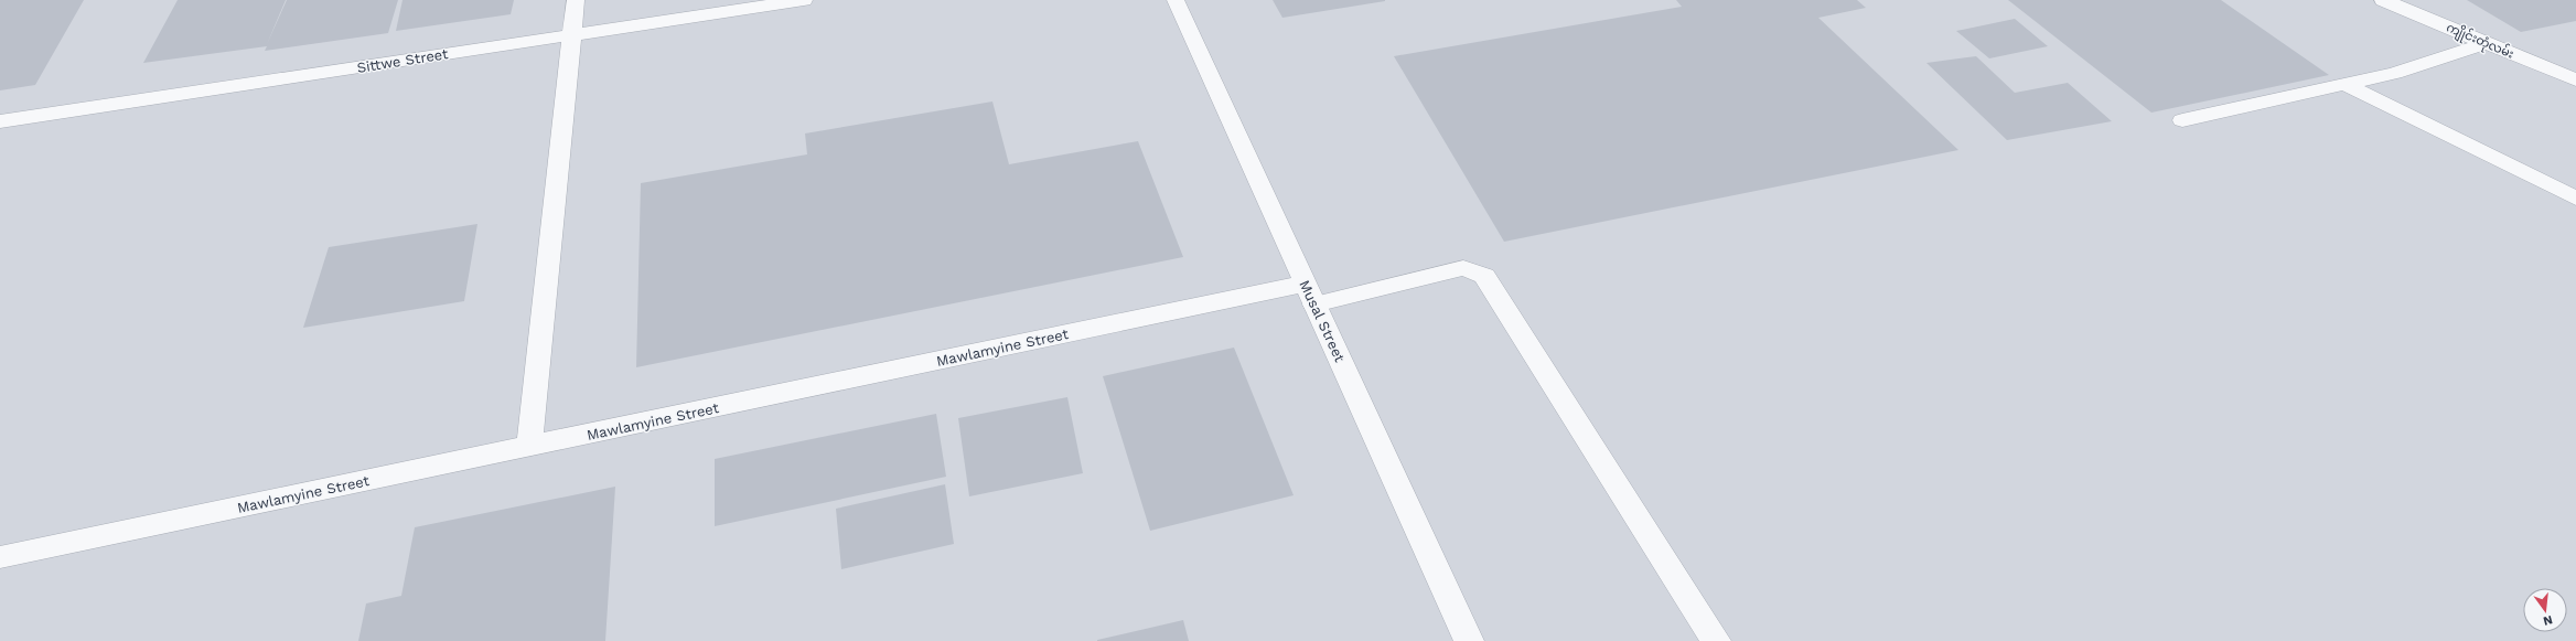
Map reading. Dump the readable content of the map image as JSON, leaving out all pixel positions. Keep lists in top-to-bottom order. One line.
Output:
{"streets":{"street":["ကျိုင်းတုံလမ်း","Sittwe Street","Musal Street","Mawlamyine Street"]},"crossings":[["Musal Street","Mawlamyine Street"]],"north":"bottom"}
